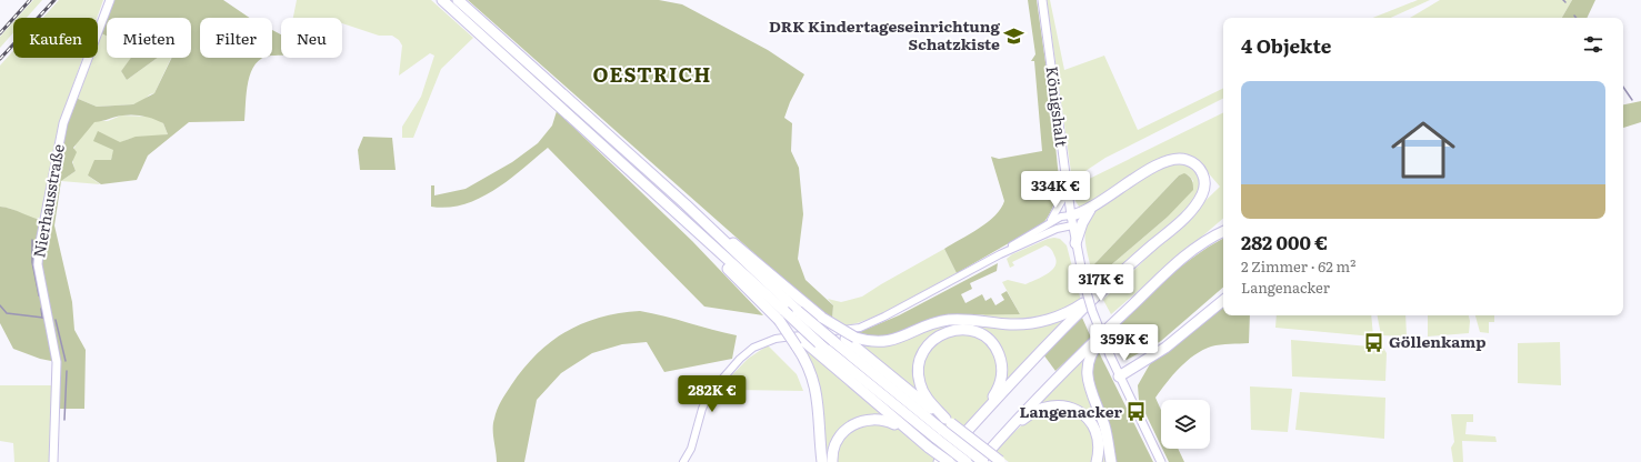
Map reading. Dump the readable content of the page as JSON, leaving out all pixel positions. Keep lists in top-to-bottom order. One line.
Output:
{"streets":{"main road":["Königshalt","Nierhausstraße"]},"districts":["OESTRICH"],"places":{"school or university":["DRK Kindertageseinrichtung Schatzkiste"],"bus stop":["Göllenkamp","Langenacker"]},"page":{"chip":["Kaufen","Mieten","Filter","Neu"],"heading":"4 Objekte","list":[{"name":"282 000 €","note":"2 Zimmer · 62 m² · Langenacker"}],"price":["334K €","317K €","359K €","282K €"]}}
